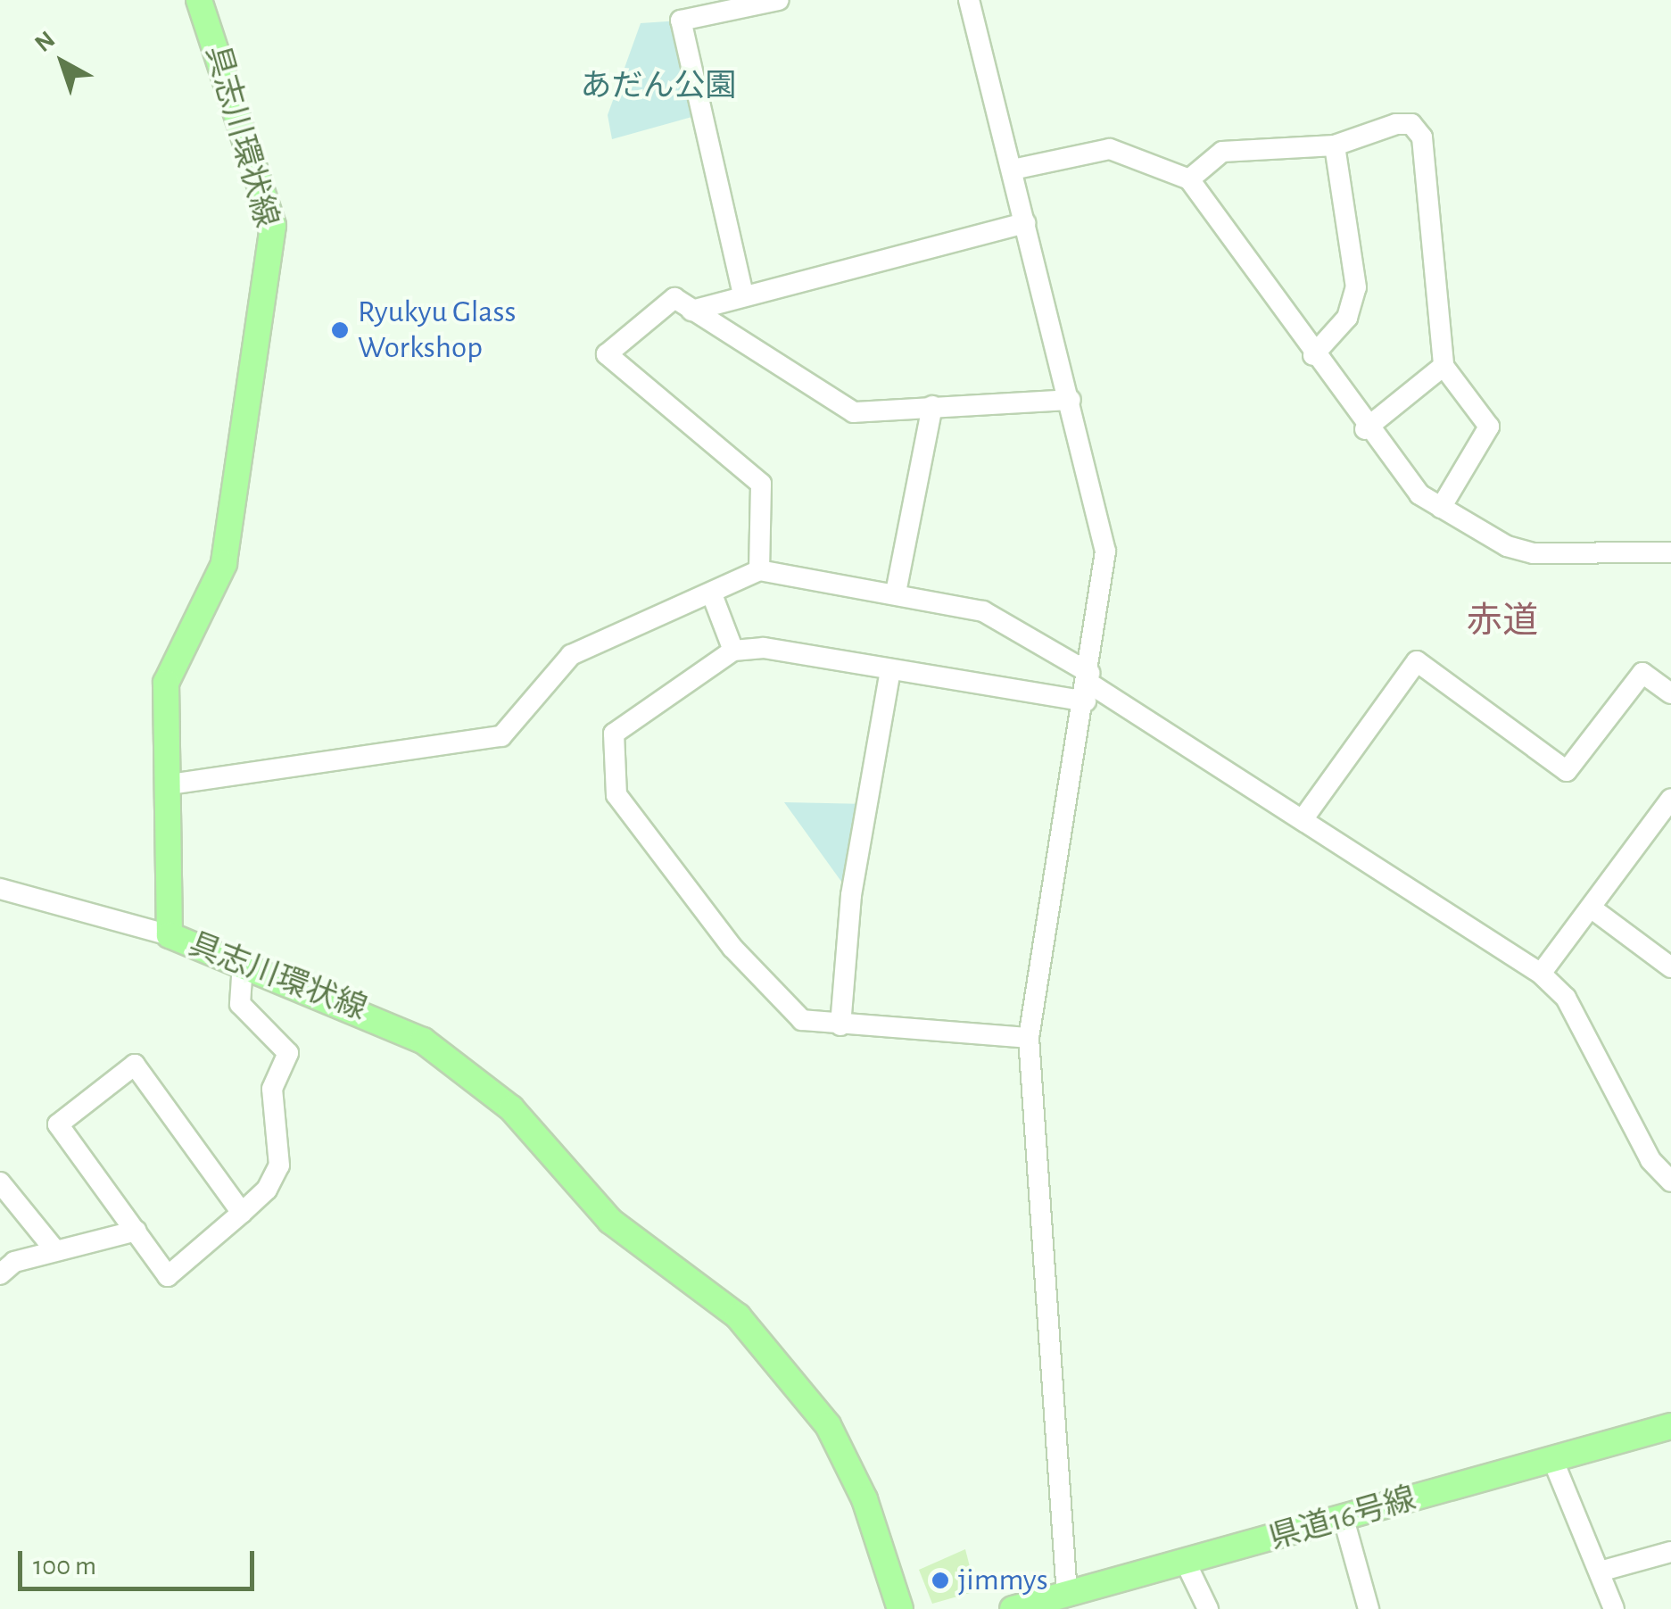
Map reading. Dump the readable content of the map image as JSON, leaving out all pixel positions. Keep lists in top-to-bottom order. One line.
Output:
{"streets":{"main road":["具志川環状線","県道16号線"]},"districts":["赤道"],"parks":["あだん公園"],"places":["Ryukyu Glass Workshop","jimmys"],"scale_bar":"100 m","north":"top left"}
